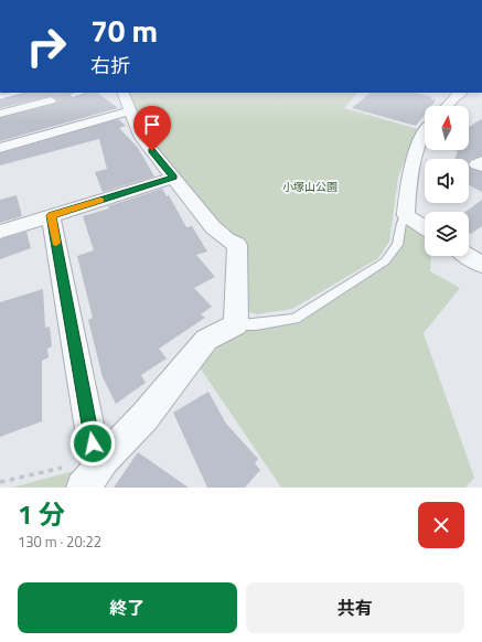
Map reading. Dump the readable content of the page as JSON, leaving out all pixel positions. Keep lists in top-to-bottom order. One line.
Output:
{"parks":["小塚山公園"],"north":"top","page":{"turn":["70 m","右折"],"heading":["1 分","130 m · 20:22"],"buttons":["終了","共有"]}}
